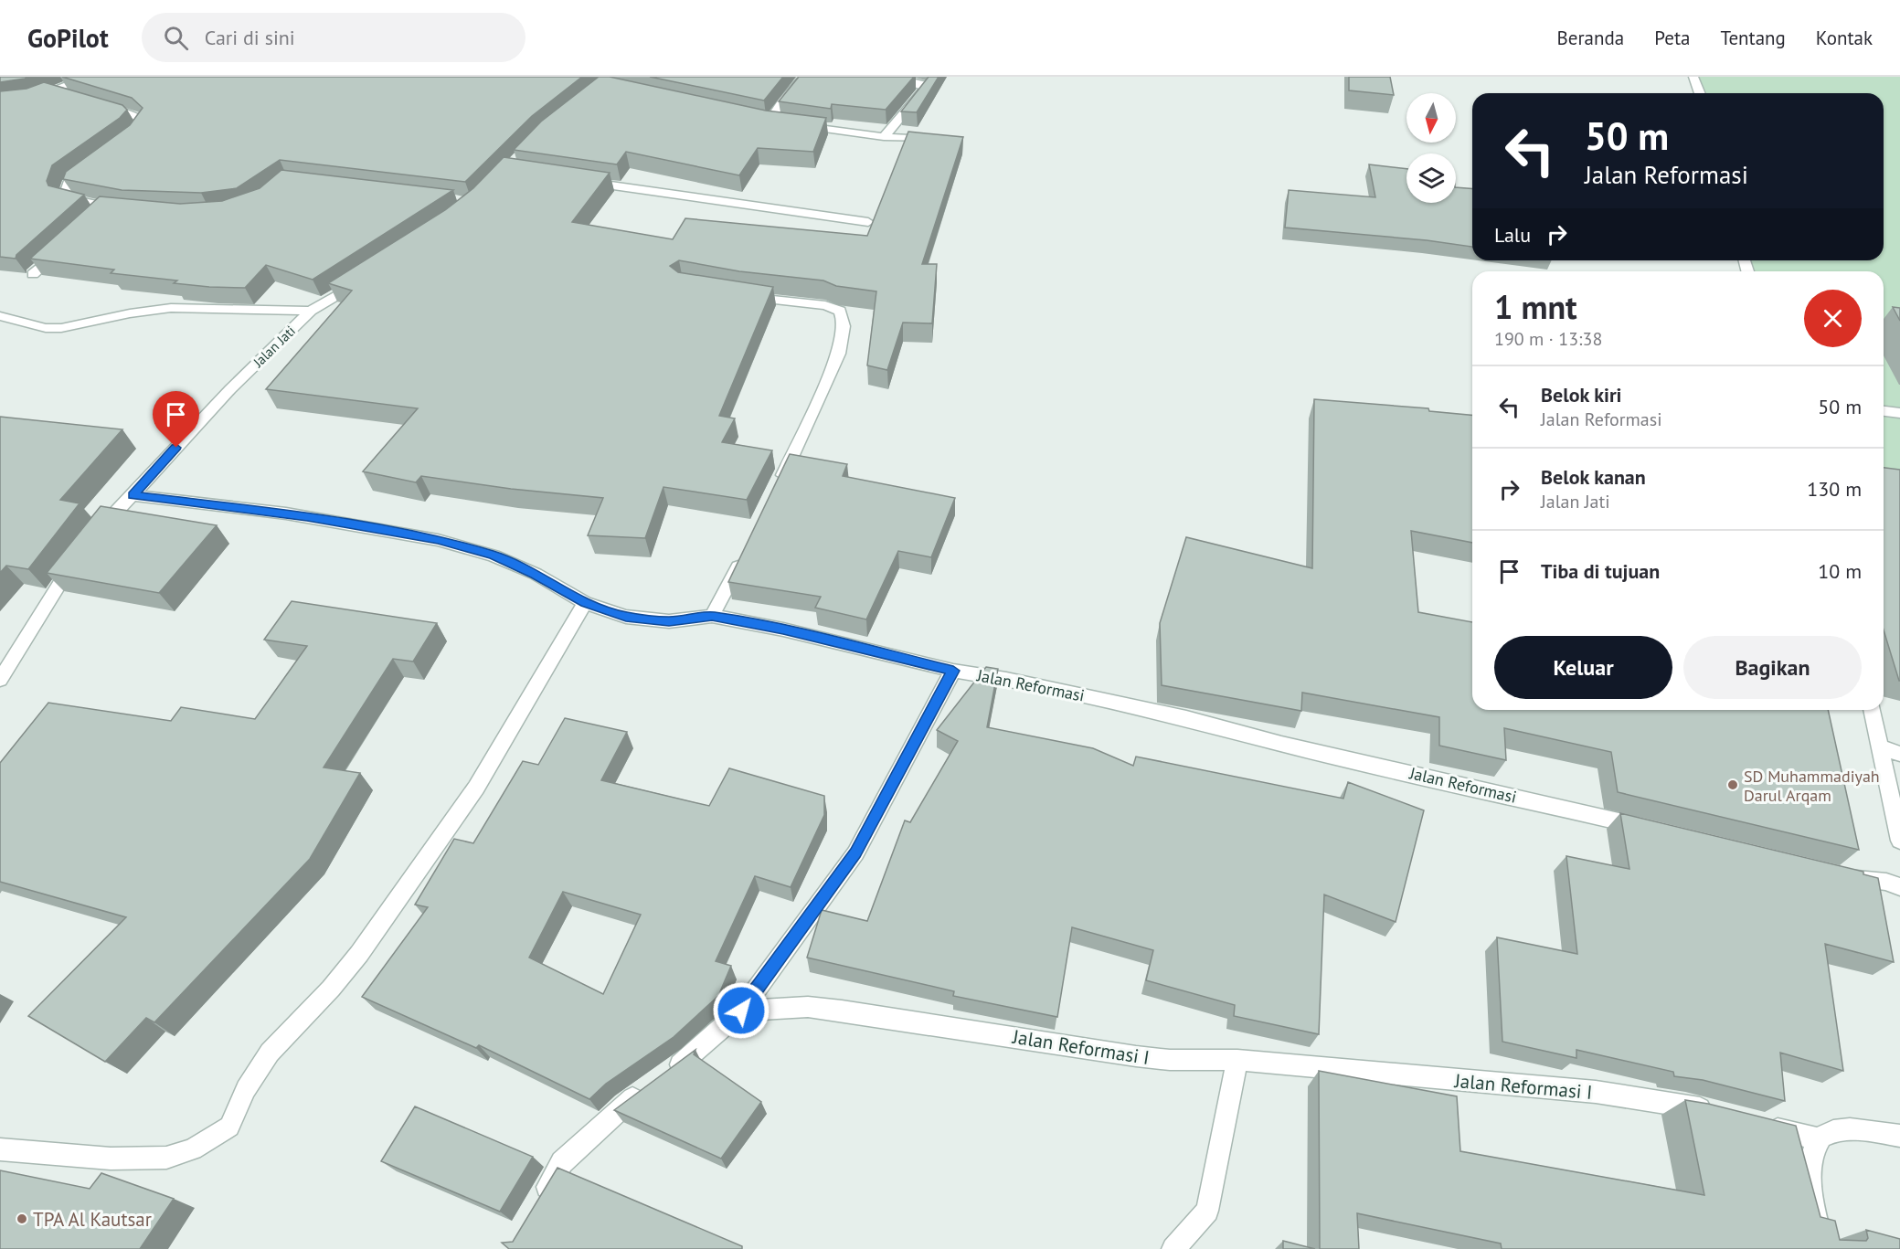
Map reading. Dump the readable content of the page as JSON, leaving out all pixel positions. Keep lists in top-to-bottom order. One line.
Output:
{"streets":{"street":["Jalan Jati","Jalan Reformasi","Jalan Reformasi I"]},"crossings":[["Jalan Jati","Jalan Reformasi"]],"places":["SD Muhammadiyah Darul Arqam","TPA Al Kautsar"],"north":"bottom","page":{"header":"GoPilot","search":"Cari di sini","nav":["Beranda","Peta","Tentang","Kontak"],"turn":["50 m","Jalan Reformasi"],"then":"Lalu","heading":["1 mnt","190 m · 13:38"],"list":[{"name":"Belok kiri","note":"Jalan Reformasi","value":"50 m"},{"name":"Belok kanan","note":"Jalan Jati","value":"130 m"},{"name":"Tiba di tujuan","value":"10 m"}],"buttons":["Keluar","Bagikan"]}}
